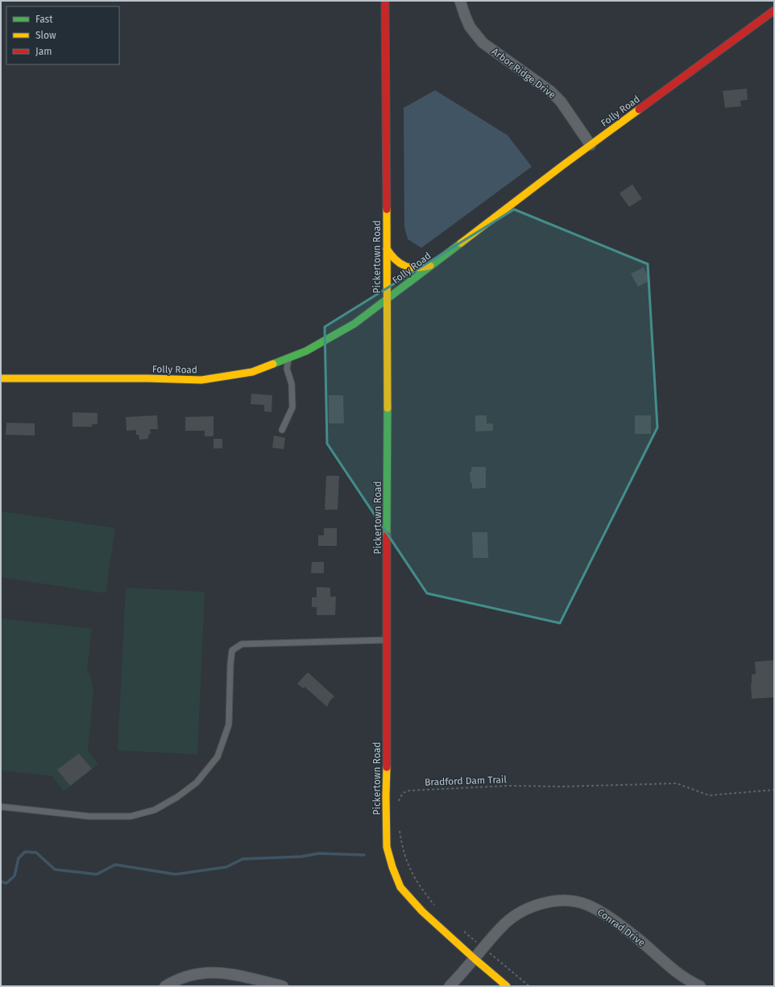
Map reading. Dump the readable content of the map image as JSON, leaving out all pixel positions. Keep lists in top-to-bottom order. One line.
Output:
{"streets":{"street":["Arbor Ridge Drive","Folly Road","Pickertown Road","Conrad Drive"],"path":["Bradford Dam Trail"]},"crossings":[["Arbor Ridge Drive","Folly Road"],["Folly Road","Pickertown Road"],["Pickertown Road","Conrad Drive"]],"legend":["Fast","Slow","Jam"]}
